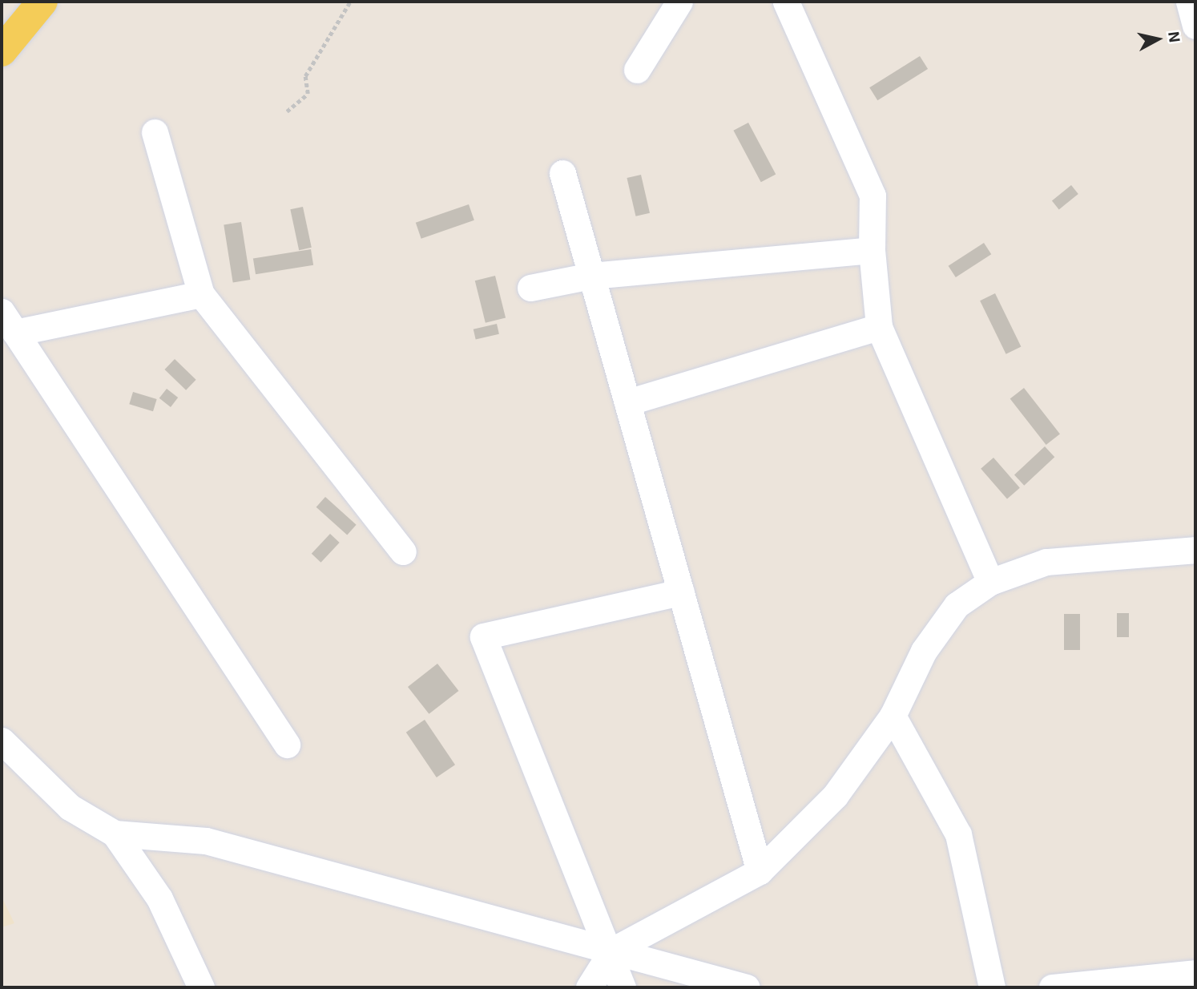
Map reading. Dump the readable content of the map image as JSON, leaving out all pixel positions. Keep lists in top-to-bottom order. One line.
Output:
{"north":"right"}
